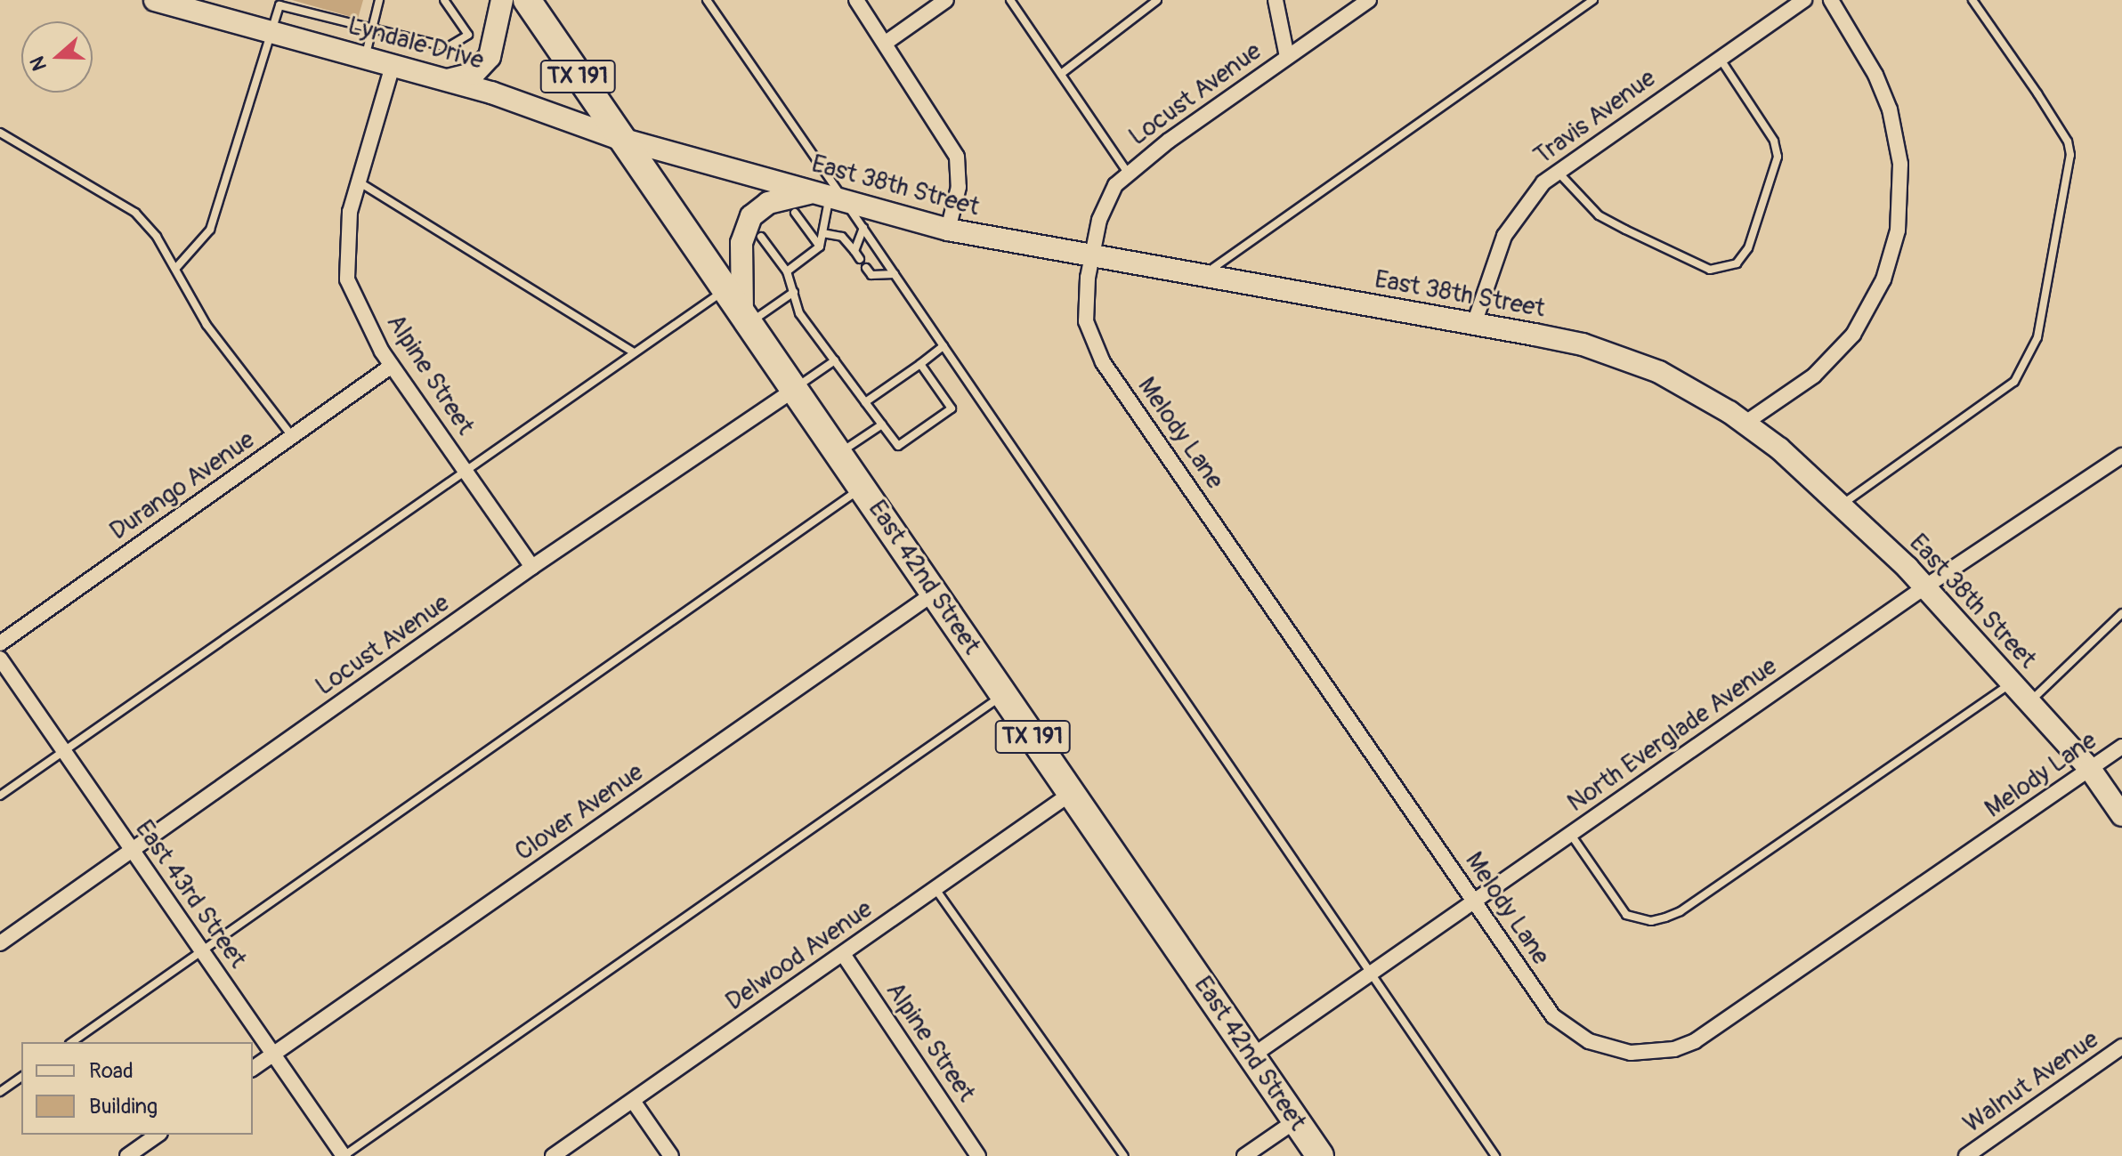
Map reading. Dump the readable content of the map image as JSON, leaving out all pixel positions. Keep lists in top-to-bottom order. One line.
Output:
{"streets":{"highway":["TX 191","East 42nd Street"],"street":["Lyndale Drive","Locust Avenue","Travis Avenue","East 38th Street","Alpine Street","Melody Lane","Durango Avenue","North Everglade Avenue","Clover Avenue","East 43rd Street","Delwood Avenue","Walnut Avenue"]},"crossings":[["Lyndale Drive","East 38th Street"],["Lyndale Drive","Alpine Street"],["Lyndale Drive","East 42nd Street"],["Locust Avenue","East 38th Street"],["Locust Avenue","Alpine Street"],["Locust Avenue","Melody Lane"],["Locust Avenue","East 42nd Street"],["Locust Avenue","East 43rd Street"],["Travis Avenue","East 38th Street"],["East 38th Street","Melody Lane"],["East 38th Street","East 42nd Street"],["East 38th Street","North Everglade Avenue"],["Alpine Street","Durango Avenue"],["Alpine Street","Delwood Avenue"],["Melody Lane","North Everglade Avenue"],["East 42nd Street","North Everglade Avenue"],["East 42nd Street","Clover Avenue"],["East 42nd Street","Delwood Avenue"],["Clover Avenue","East 43rd Street"]],"legend":["Road","Building"],"north":"left"}
